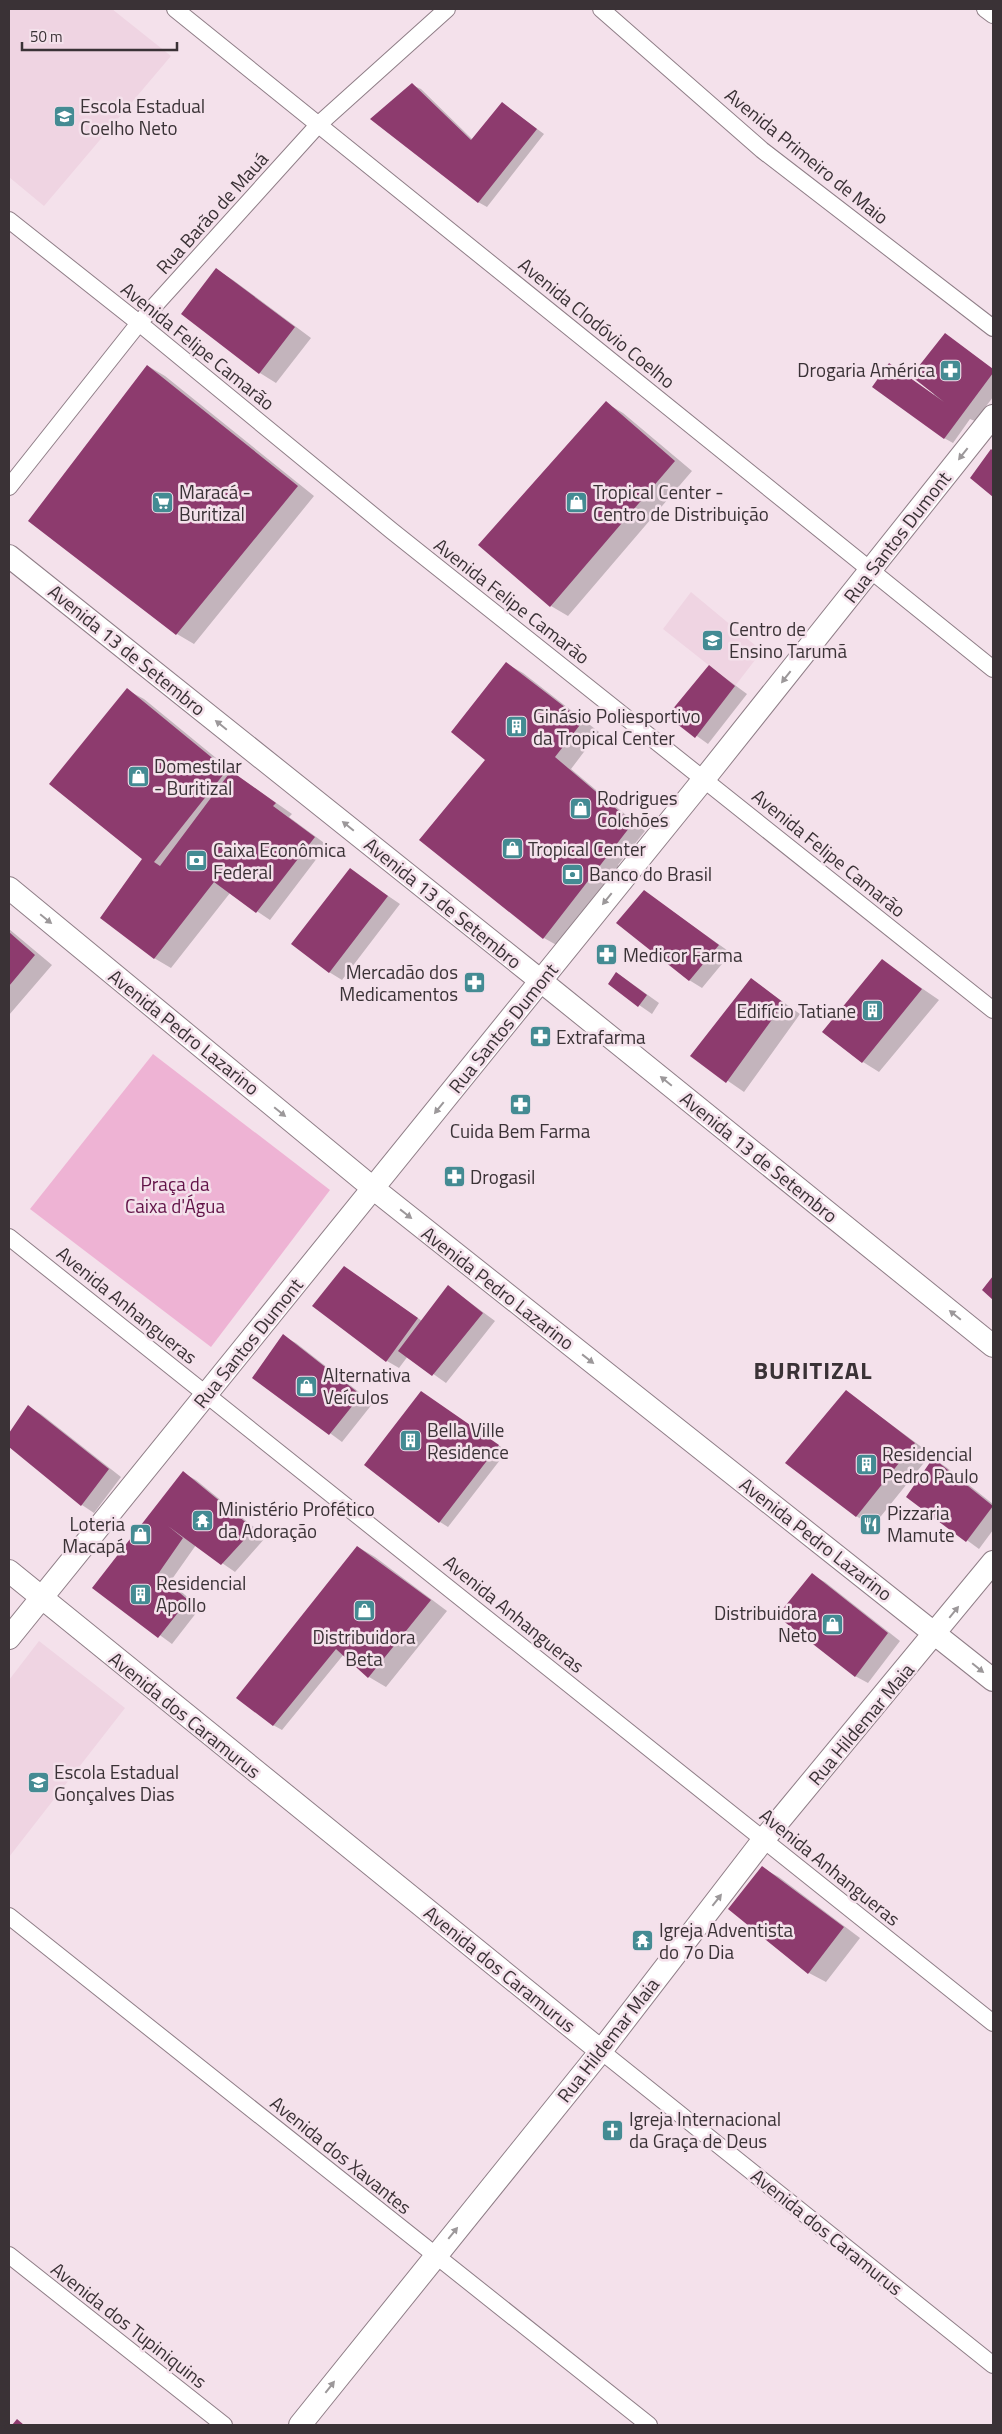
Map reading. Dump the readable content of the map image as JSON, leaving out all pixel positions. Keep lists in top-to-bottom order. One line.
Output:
{"streets":{"main road":["Rua Santos Dumont","Avenida 13 de Setembro","Avenida Pedro Lazarino","Avenida dos Caramurus","Rua Hildemar Maia"],"street":["Avenida Primeiro de Maio","Rua Barão de Mauá","Avenida Clodóvio Coelho","Avenida Felipe Camarão","Avenida Anhangueras","Avenida dos Xavantes","Avenida dos Tupiniquins"]},"crossings":[["Rua Barão de Mauá","Avenida Clodóvio Coelho"],["Rua Barão de Mauá","Avenida Felipe Camarão"],["Avenida Clodóvio Coelho","Rua Santos Dumont"],["Avenida Felipe Camarão","Rua Santos Dumont"],["Rua Santos Dumont","Avenida 13 de Setembro"],["Rua Santos Dumont","Avenida Pedro Lazarino"],["Rua Santos Dumont","Avenida Anhangueras"],["Rua Santos Dumont","Avenida dos Caramurus"],["Avenida Pedro Lazarino","Rua Hildemar Maia"],["Avenida Anhangueras","Rua Hildemar Maia"],["Avenida dos Caramurus","Rua Hildemar Maia"],["Rua Hildemar Maia","Avenida dos Xavantes"]],"one_way":["Rua Santos Dumont","Avenida 13 de Setembro","Avenida Pedro Lazarino","Rua Hildemar Maia"],"districts":["BURITIZAL"],"parks":["Praça da Caixa d'Água"],"places":{"school or university":["Escola Estadual Coelho Neto","Centro de Ensino Tarumã","Escola Estadual Gonçalves Dias"],"pharmacy":["Drogaria América","Medicor Farma","Mercadão dos Medicamentos","Extrafarma","Cuida Bem Farma","Drogasil"],"supermarket":["Maracá - Buritizal"],"shop":["Tropical Center - Centro de Distribuição","Domestilar - Buritizal","Rodrigues Colchões","Tropical Center","Alternativa Veículos","Loteria Macapá","Distribuidora Beta","Distribuidora Neto"],"building":["Ginásio Poliesportivo da Tropical Center","Edifício Tatiane","Bella Ville Residence","Residencial Pedro Paulo","Residencial Apollo"],"bank":["Caixa Econômica Federal","Banco do Brasil"],"temple":["Ministério Profético da Adoração","Igreja Adventista do 7o Dia"],"restaurant":["Pizzaria Mamute"],"church":["Igreja Internacional da Graça de Deus"]},"scale_bar":"50 m"}
